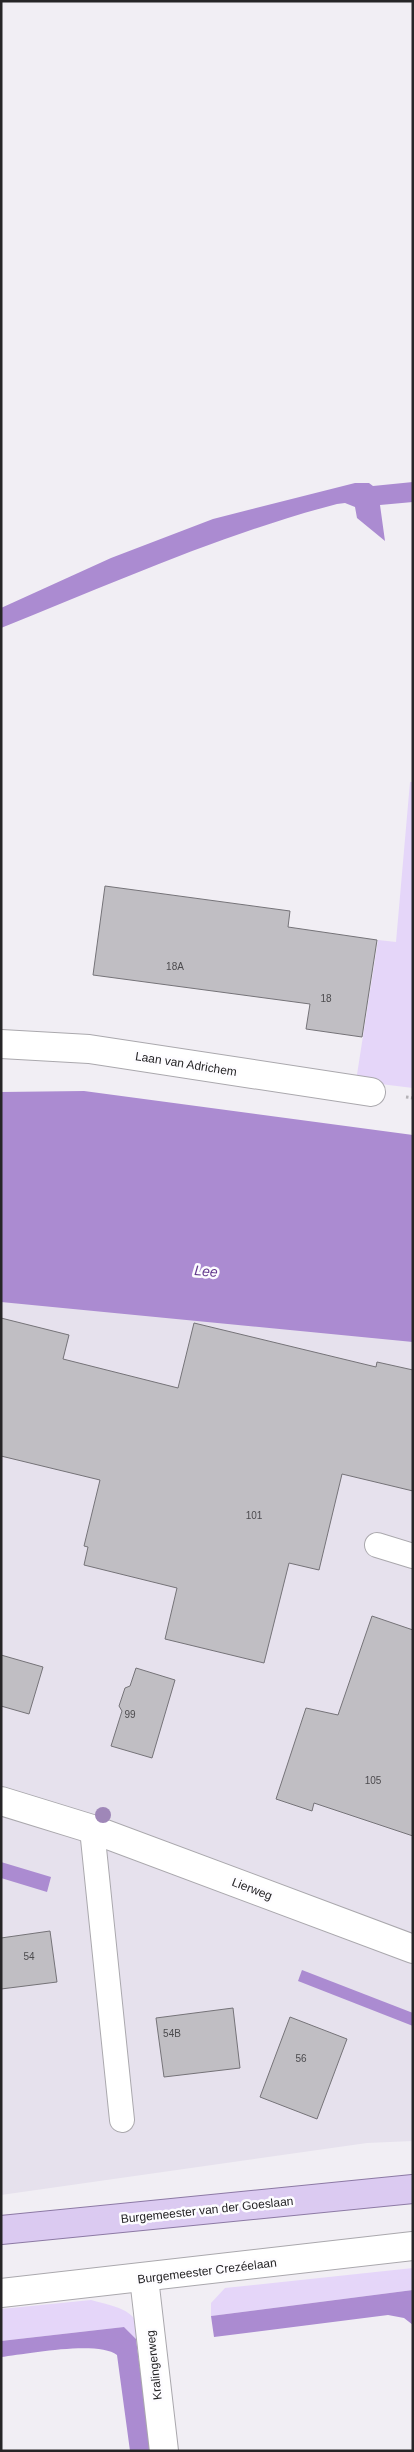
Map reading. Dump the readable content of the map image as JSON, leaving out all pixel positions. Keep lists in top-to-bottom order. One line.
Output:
{"streets":{"main road":["Burgemeester van der Goeslaan"],"street":["Laan van Adrichem","Lierweg","Burgemeester Crezéelaan","Kralingerweg"]},"crossings":[["Burgemeester Crezéelaan","Kralingerweg"]],"water":["Lee"],"house_numbers":["18A","18","101","99","105","54","54B","56"]}
